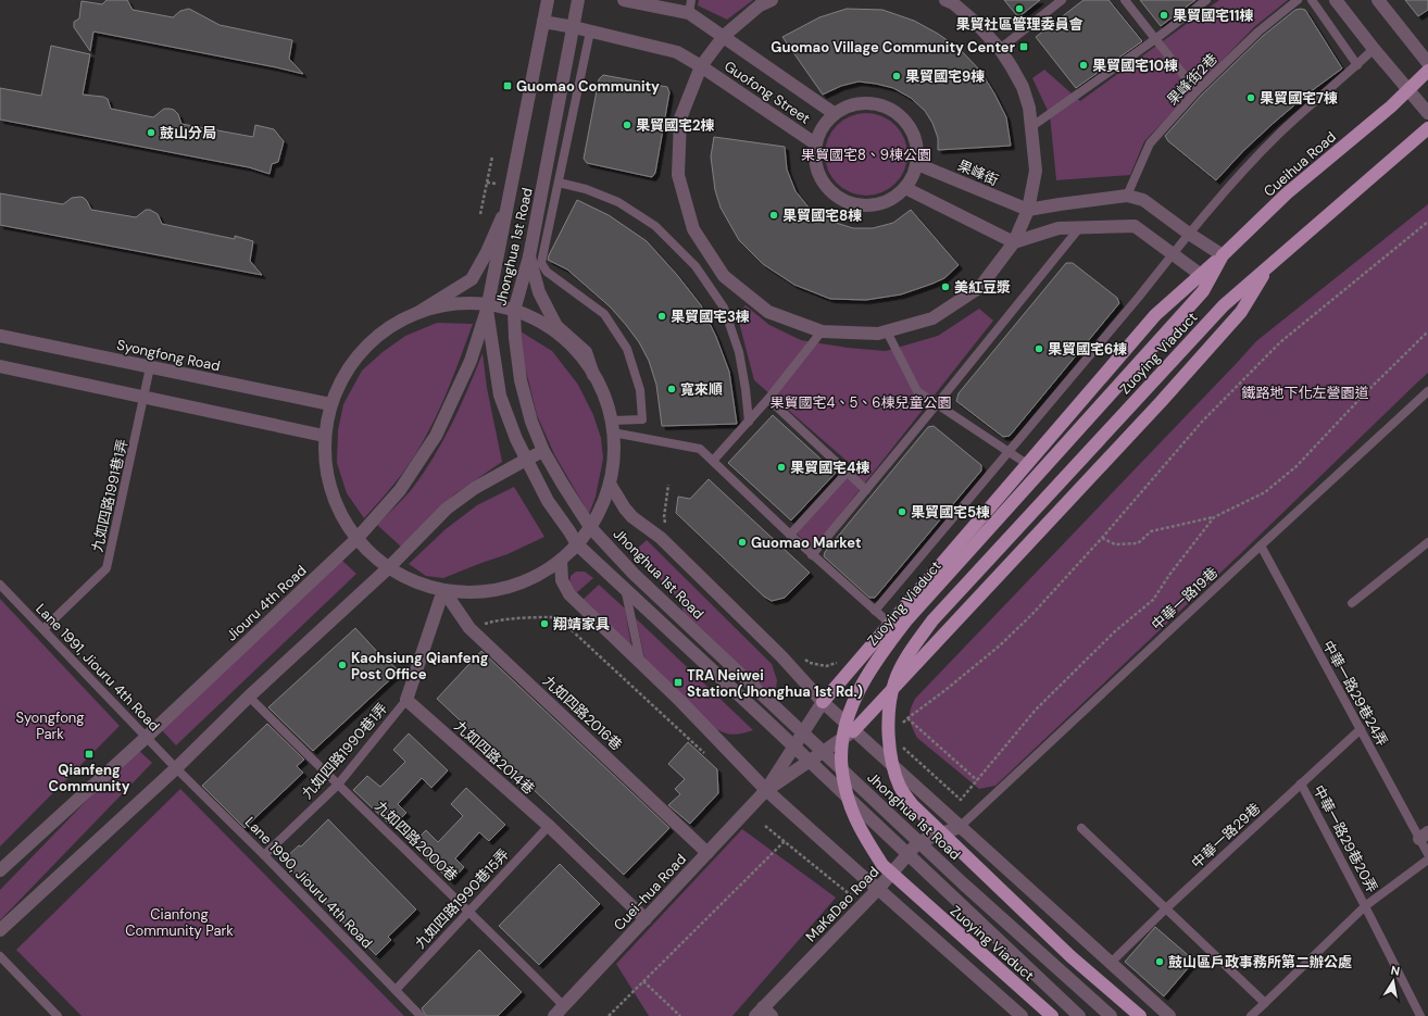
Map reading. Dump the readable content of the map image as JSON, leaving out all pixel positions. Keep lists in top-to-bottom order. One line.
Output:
{"streets":{"main road":["Cueihua Road","Zuoying Viaduct"],"street":["Guofong Street","果峰街","Jhonghua 1st Road","Syongfong Road","Jiouru 4th Road","九如四路2016巷","九如四路2014巷","Cuei-hua Road","MaKaDao Road"],"lane":["果峰街2巷","九如四路1991巷1弄","中華一路19巷","Lane 1991, Jiouru 4th Road","中華一路29巷24弄","九如四路1990巷1弄","中華一路29巷","中華一路29巷20弄","九如四路2000巷","Lane 1990, Jiouru 4th Road","九如四路1990巷15弄"]},"crossings":[["Guofong Street","果峰街"],["Guofong Street","Jhonghua 1st Road"],["Cueihua Road","Zuoying Viaduct"],["Jhonghua 1st Road","中華一路19巷"],["Jhonghua 1st Road","Jiouru 4th Road"],["Jhonghua 1st Road","中華一路29巷"],["Jhonghua 1st Road","Cuei-hua Road"],["Jhonghua 1st Road","MaKaDao Road"],["Syongfong Road","九如四路1991巷1弄"],["九如四路1991巷1弄","Lane 1991, Jiouru 4th Road"],["中華一路19巷","中華一路29巷24弄"],["Jiouru 4th Road","Lane 1991, Jiouru 4th Road"],["Lane 1991, Jiouru 4th Road","Lane 1990, Jiouru 4th Road"],["中華一路29巷24弄","中華一路29巷"],["九如四路2016巷","Cuei-hua Road"],["九如四路1990巷1弄","九如四路2014巷"],["九如四路1990巷1弄","九如四路2000巷"],["九如四路1990巷1弄","Lane 1990, Jiouru 4th Road"],["九如四路2014巷","Cuei-hua Road"],["九如四路2014巷","九如四路1990巷15弄"],["中華一路29巷","中華一路29巷20弄"],["九如四路2000巷","Cuei-hua Road"],["九如四路2000巷","九如四路1990巷15弄"],["Lane 1990, Jiouru 4th Road","九如四路1990巷15弄"]],"parks":["果貿國宅8、9棟公園","鐵路地下化左營園道","果貿國宅4、5、6棟兒童公園","Syongfong Park","Cianfong Community Park"],"places":{"other":["果貿社區管理委員會","果貿國宅11棟","果貿國宅10棟","果貿國宅9棟","果貿國宅7棟","果貿國宅2棟","鼓山分局","果貿國宅8棟","美紅豆漿","果貿國宅3棟","果貿國宅6棟","寬來順","果貿國宅4棟","果貿國宅5棟","Guomao Market","翔靖家具","Kaohsiung Qianfeng Post Office","鼓山區戶政事務所第二辦公處"],"transit":["Guomao Village Community Center","Guomao Community","TRA Neiwei Station(Jhonghua 1st Rd.)","Qianfeng Community"]},"north":"top"}
